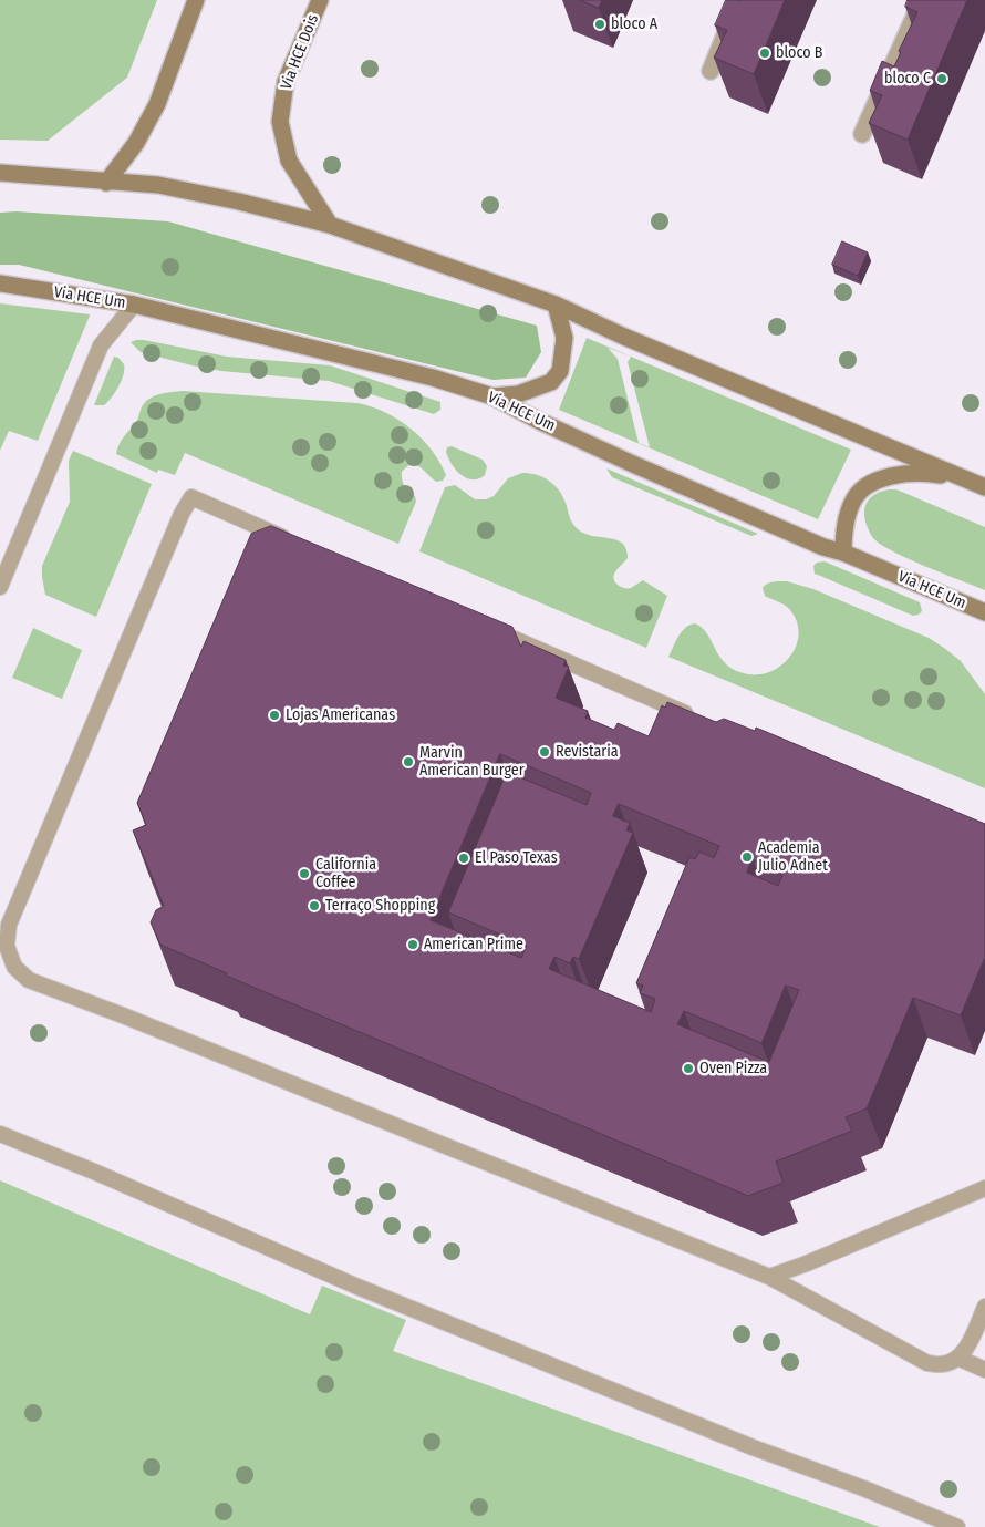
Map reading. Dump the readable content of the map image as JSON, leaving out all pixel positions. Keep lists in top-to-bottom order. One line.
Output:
{"streets":{"main road":["Via HCE Dois","Via HCE Um"]},"places":["bloco A","bloco B","bloco C","Lojas Americanas","Revistaria","Marvin American Burger","Academia Julio Adnet","El Paso Texas","California Coffee","Terraço Shopping","American Prime","Oven Pizza"]}
